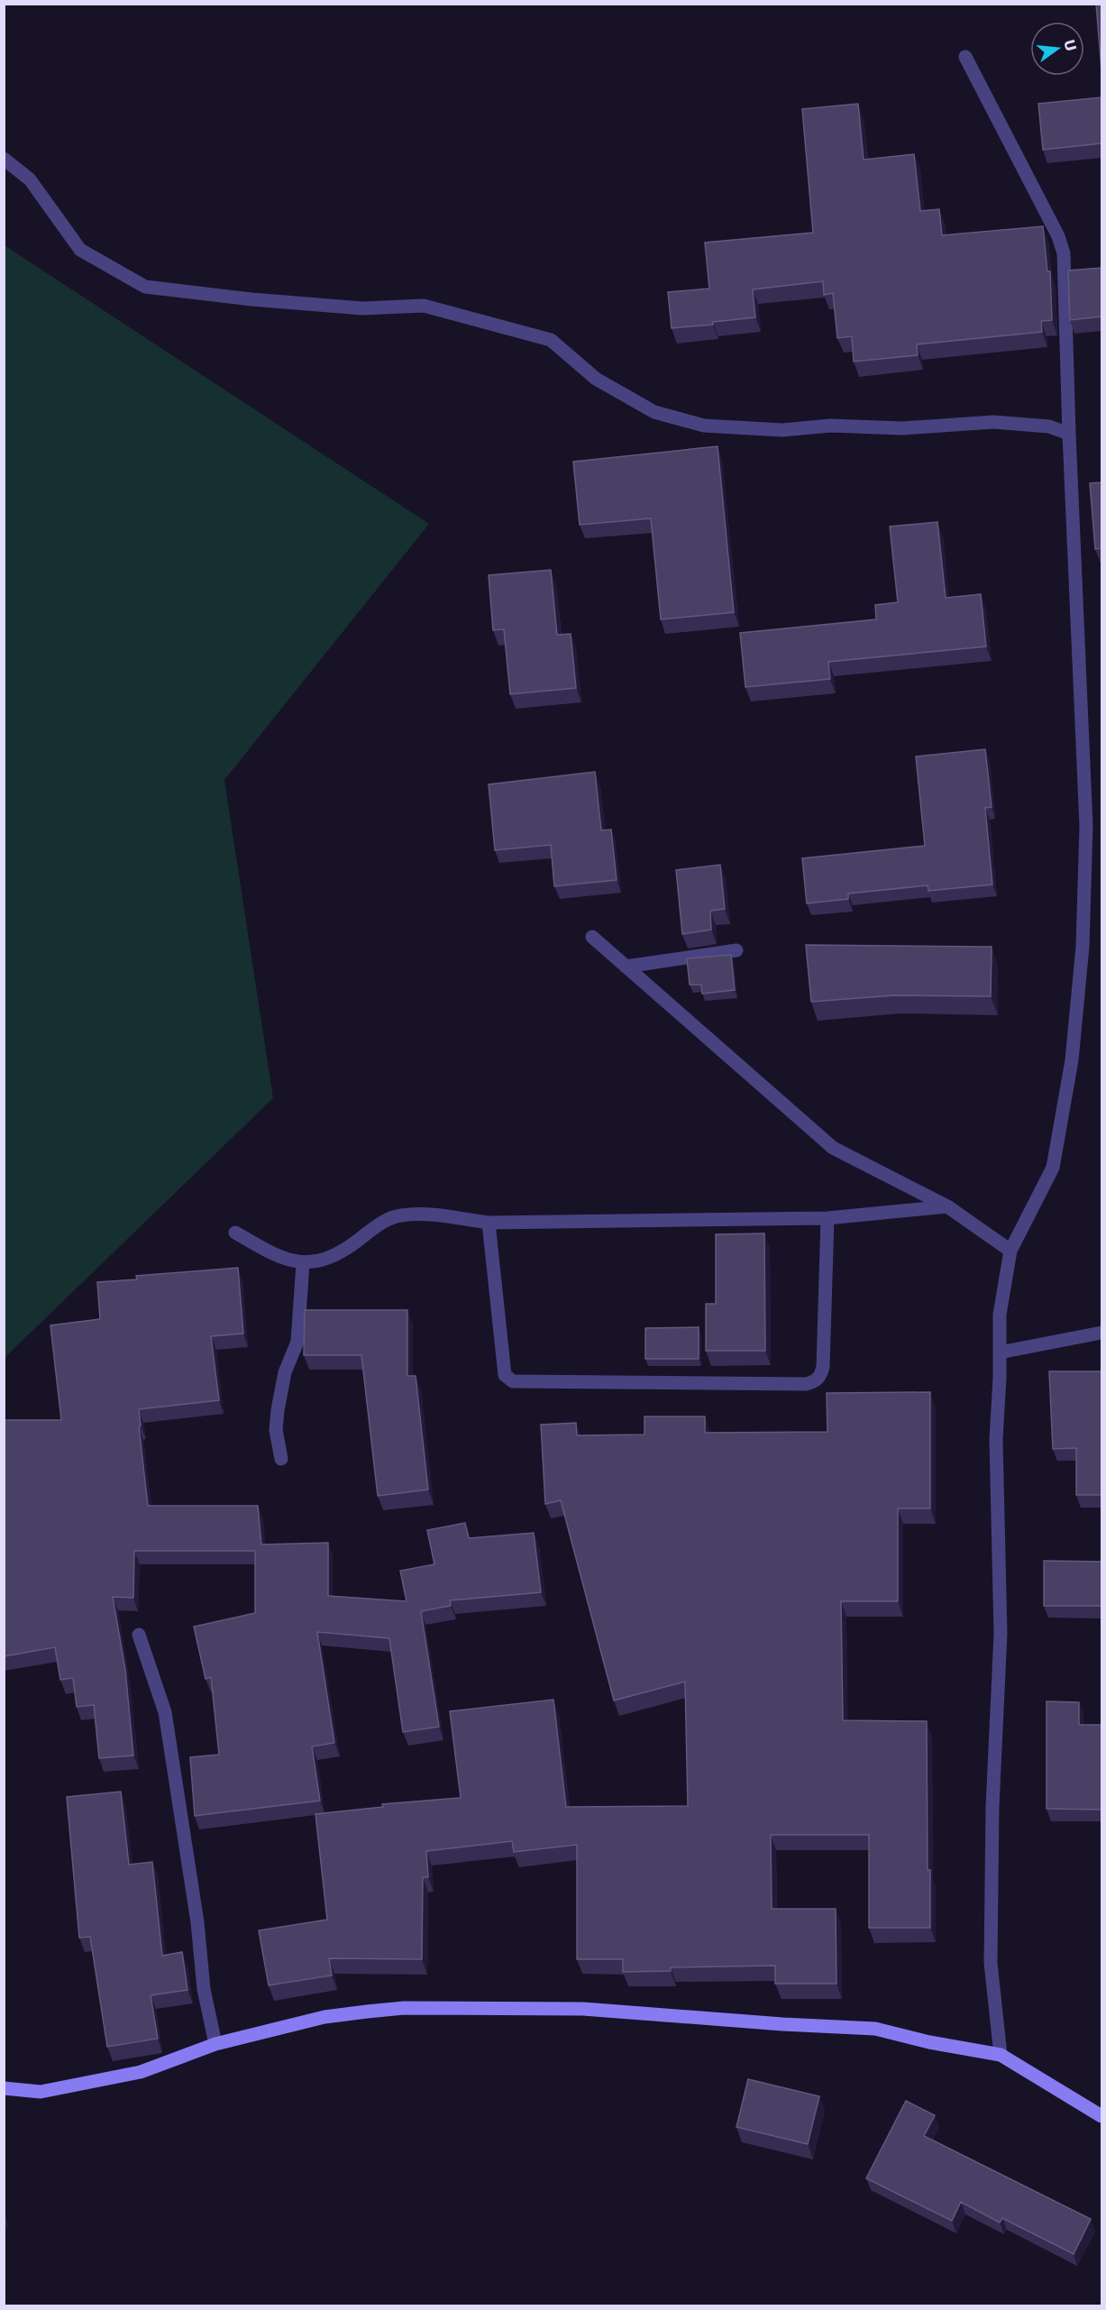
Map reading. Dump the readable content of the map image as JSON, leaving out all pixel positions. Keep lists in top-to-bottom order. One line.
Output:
{"north":"right"}
